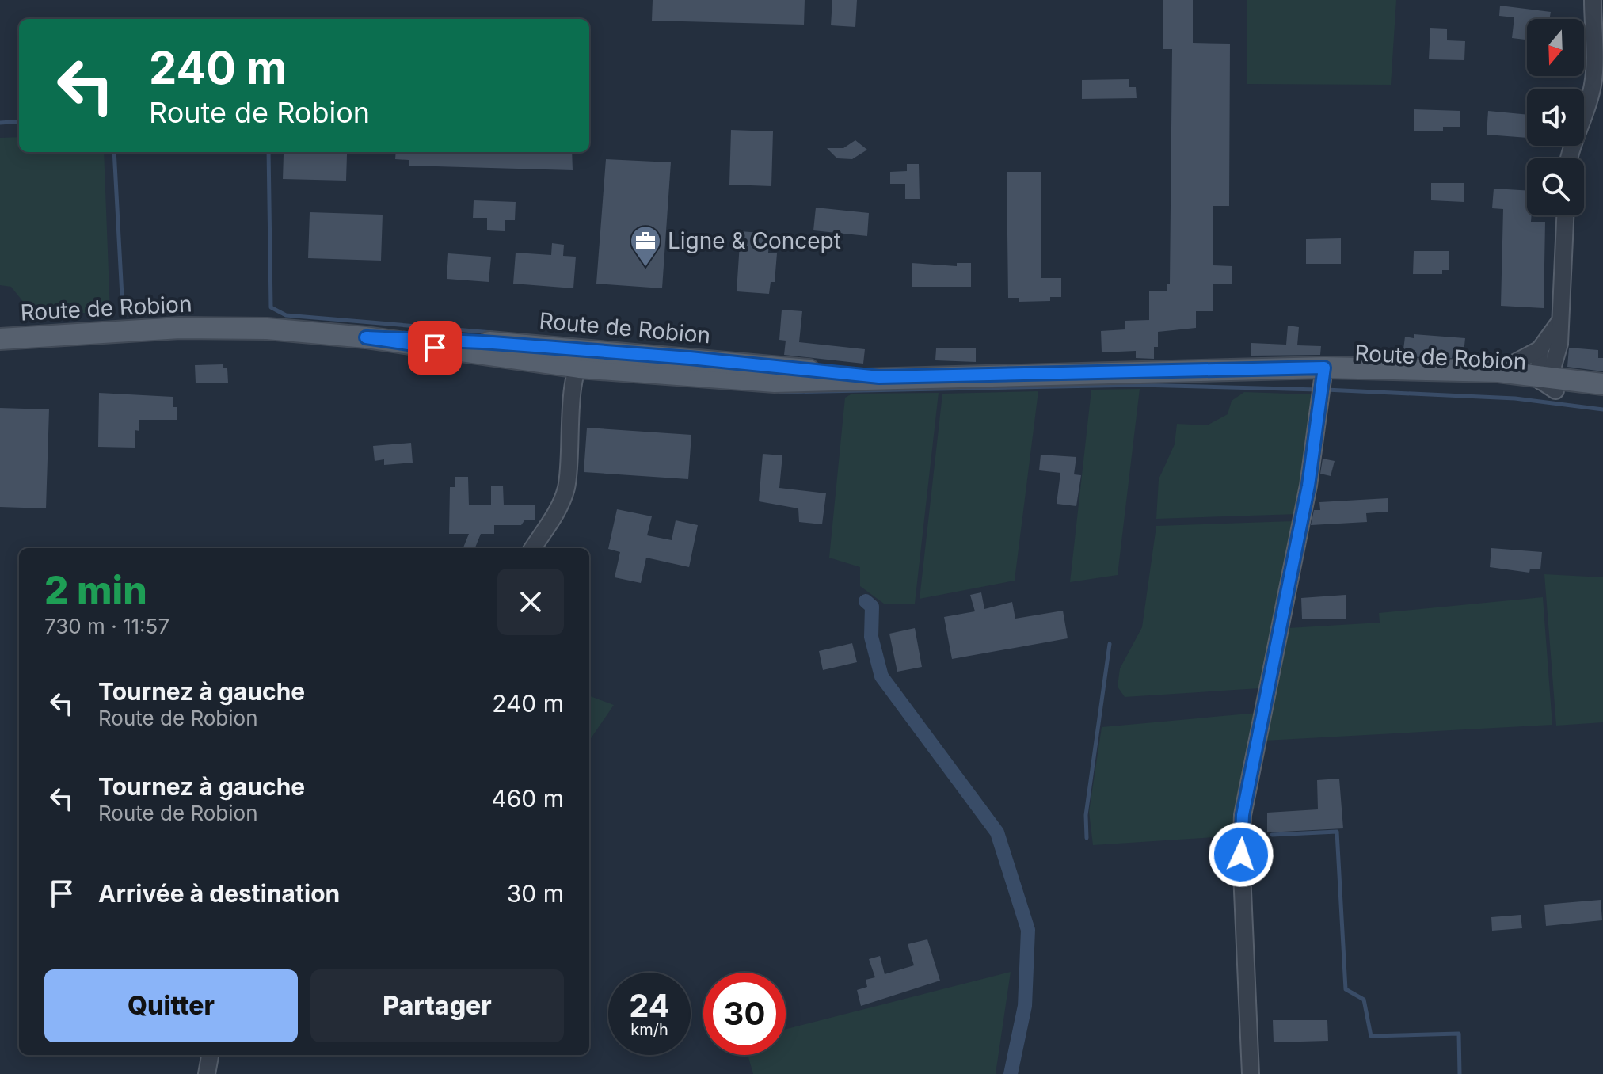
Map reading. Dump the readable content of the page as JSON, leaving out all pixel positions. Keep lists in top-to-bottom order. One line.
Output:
{"streets":{"main road":["Route de Robion"]},"places":{"office":["Ligne & Concept"]},"north":"bottom","page":{"turn":["240 m","Route de Robion"],"heading":["2 min","730 m · 11:57"],"list":[{"name":"Tournez à gauche","note":"Route de Robion","value":"240 m"},{"name":"Tournez à gauche","note":"Route de Robion","value":"460 m"},{"name":"Arrivée à destination","value":"30 m"}],"buttons":["Quitter","Partager"],"speed":"24 km/h","limit":"30"}}
